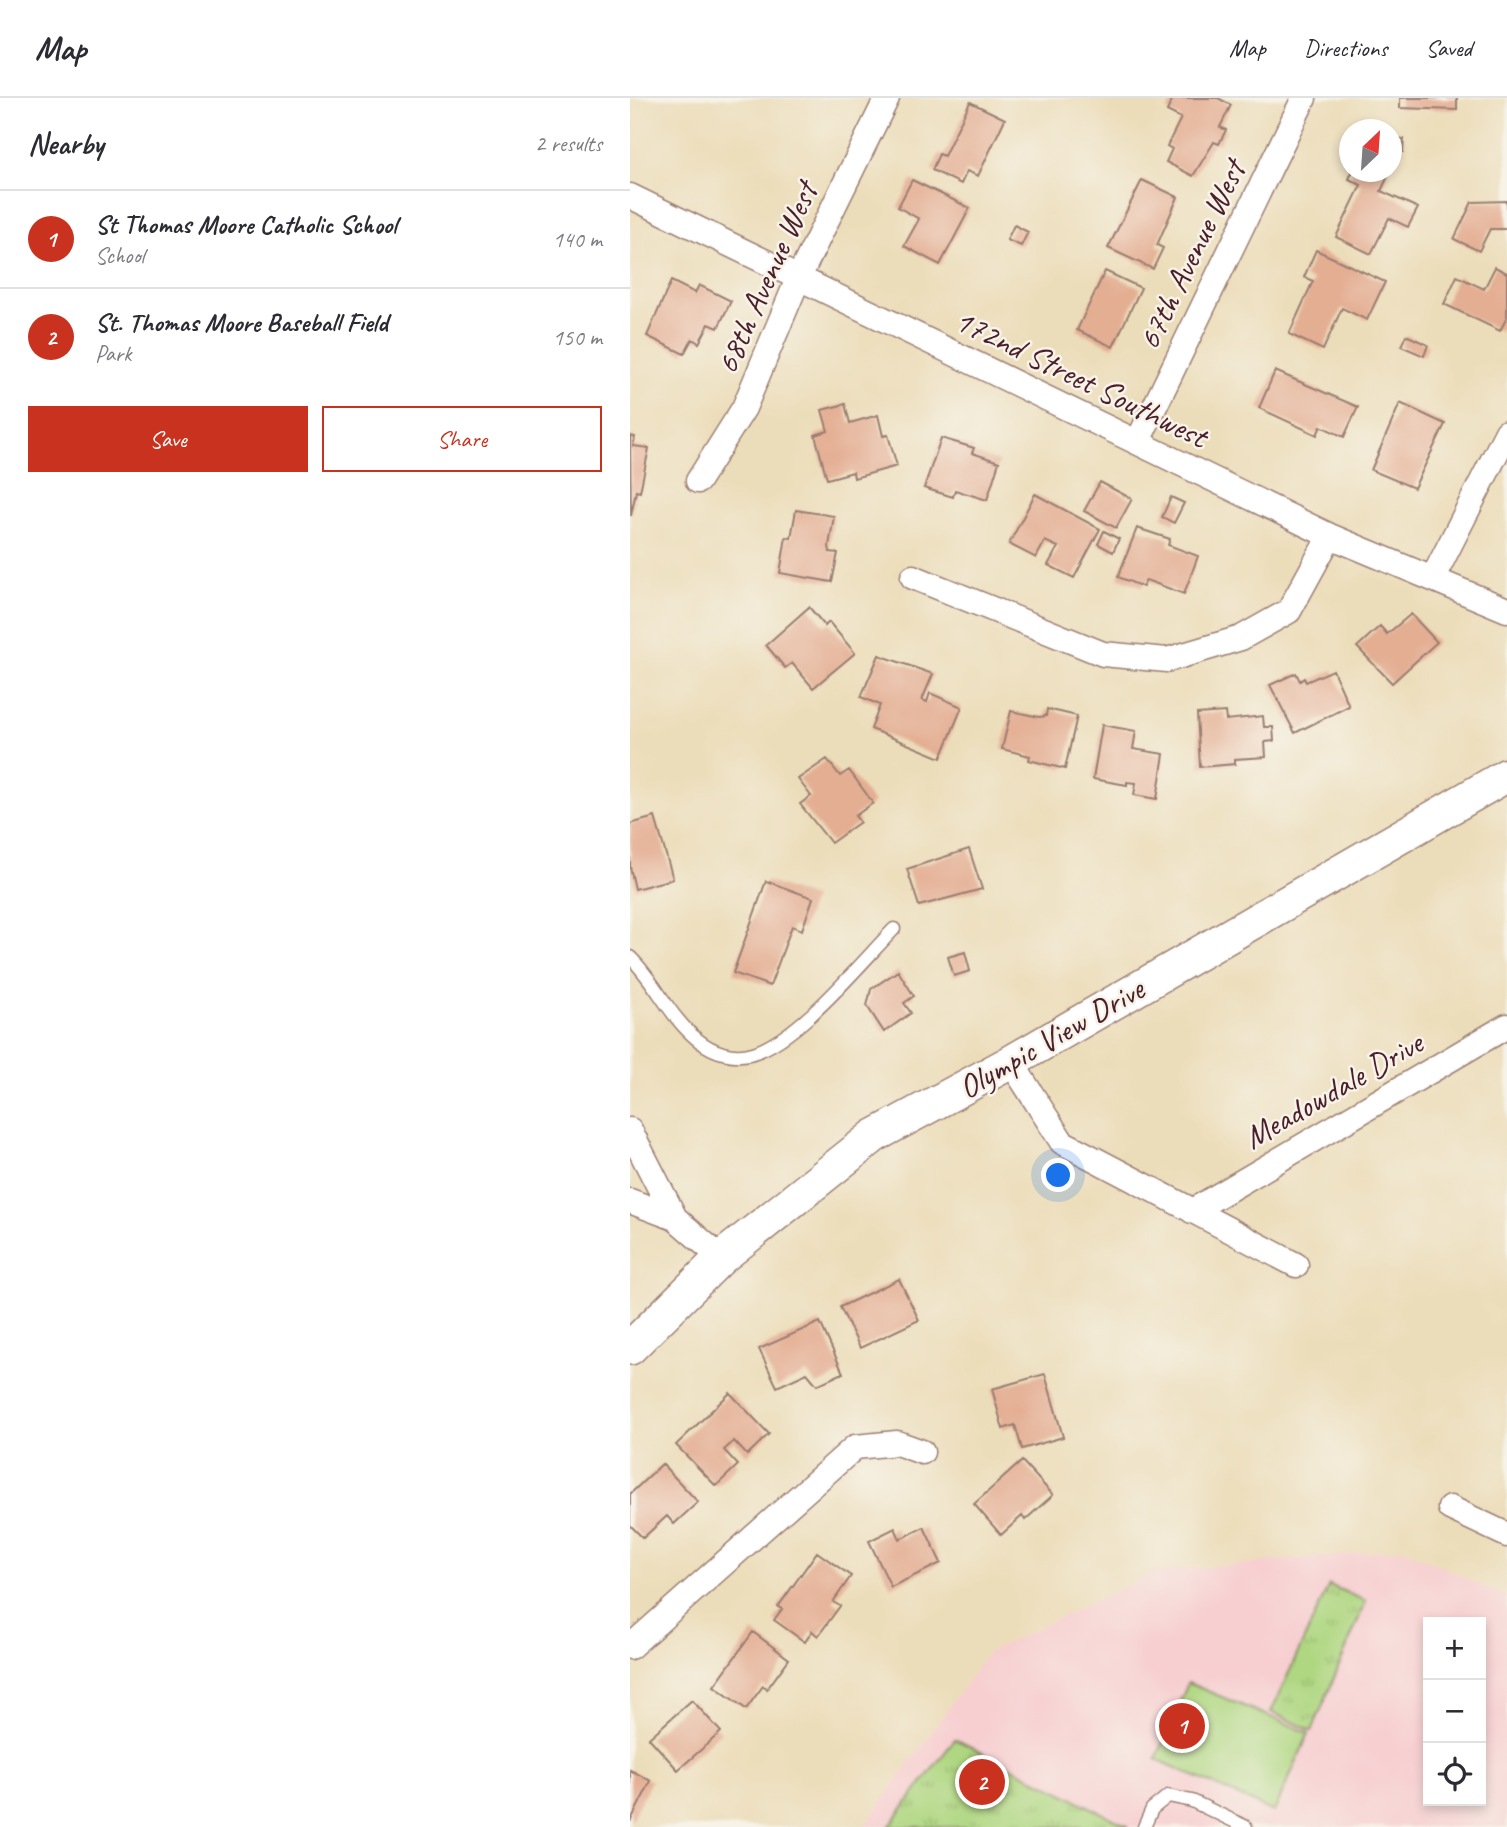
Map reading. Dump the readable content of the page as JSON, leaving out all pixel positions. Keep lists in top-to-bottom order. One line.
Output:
{"streets":{"main road":["Olympic View Drive"],"street":["67th Avenue West","68th Avenue West","172nd Street Southwest","Meadowdale Drive"]},"crossings":[["67th Avenue West","172nd Street Southwest"],["68th Avenue West","172nd Street Southwest"]],"north":"top right","page":{"header":"Map","nav":["Map","Directions","Saved"],"heading":["Nearby","2 results"],"list":[{"mark":"1","name":"St Thomas Moore Catholic School","note":"School","value":"140 m"},{"mark":"2","name":"St. Thomas Moore Baseball Field","note":"Park","value":"150 m"}],"buttons":["Save","Share"],"map_buttons":["+","−"],"pins":["1","2"]}}
